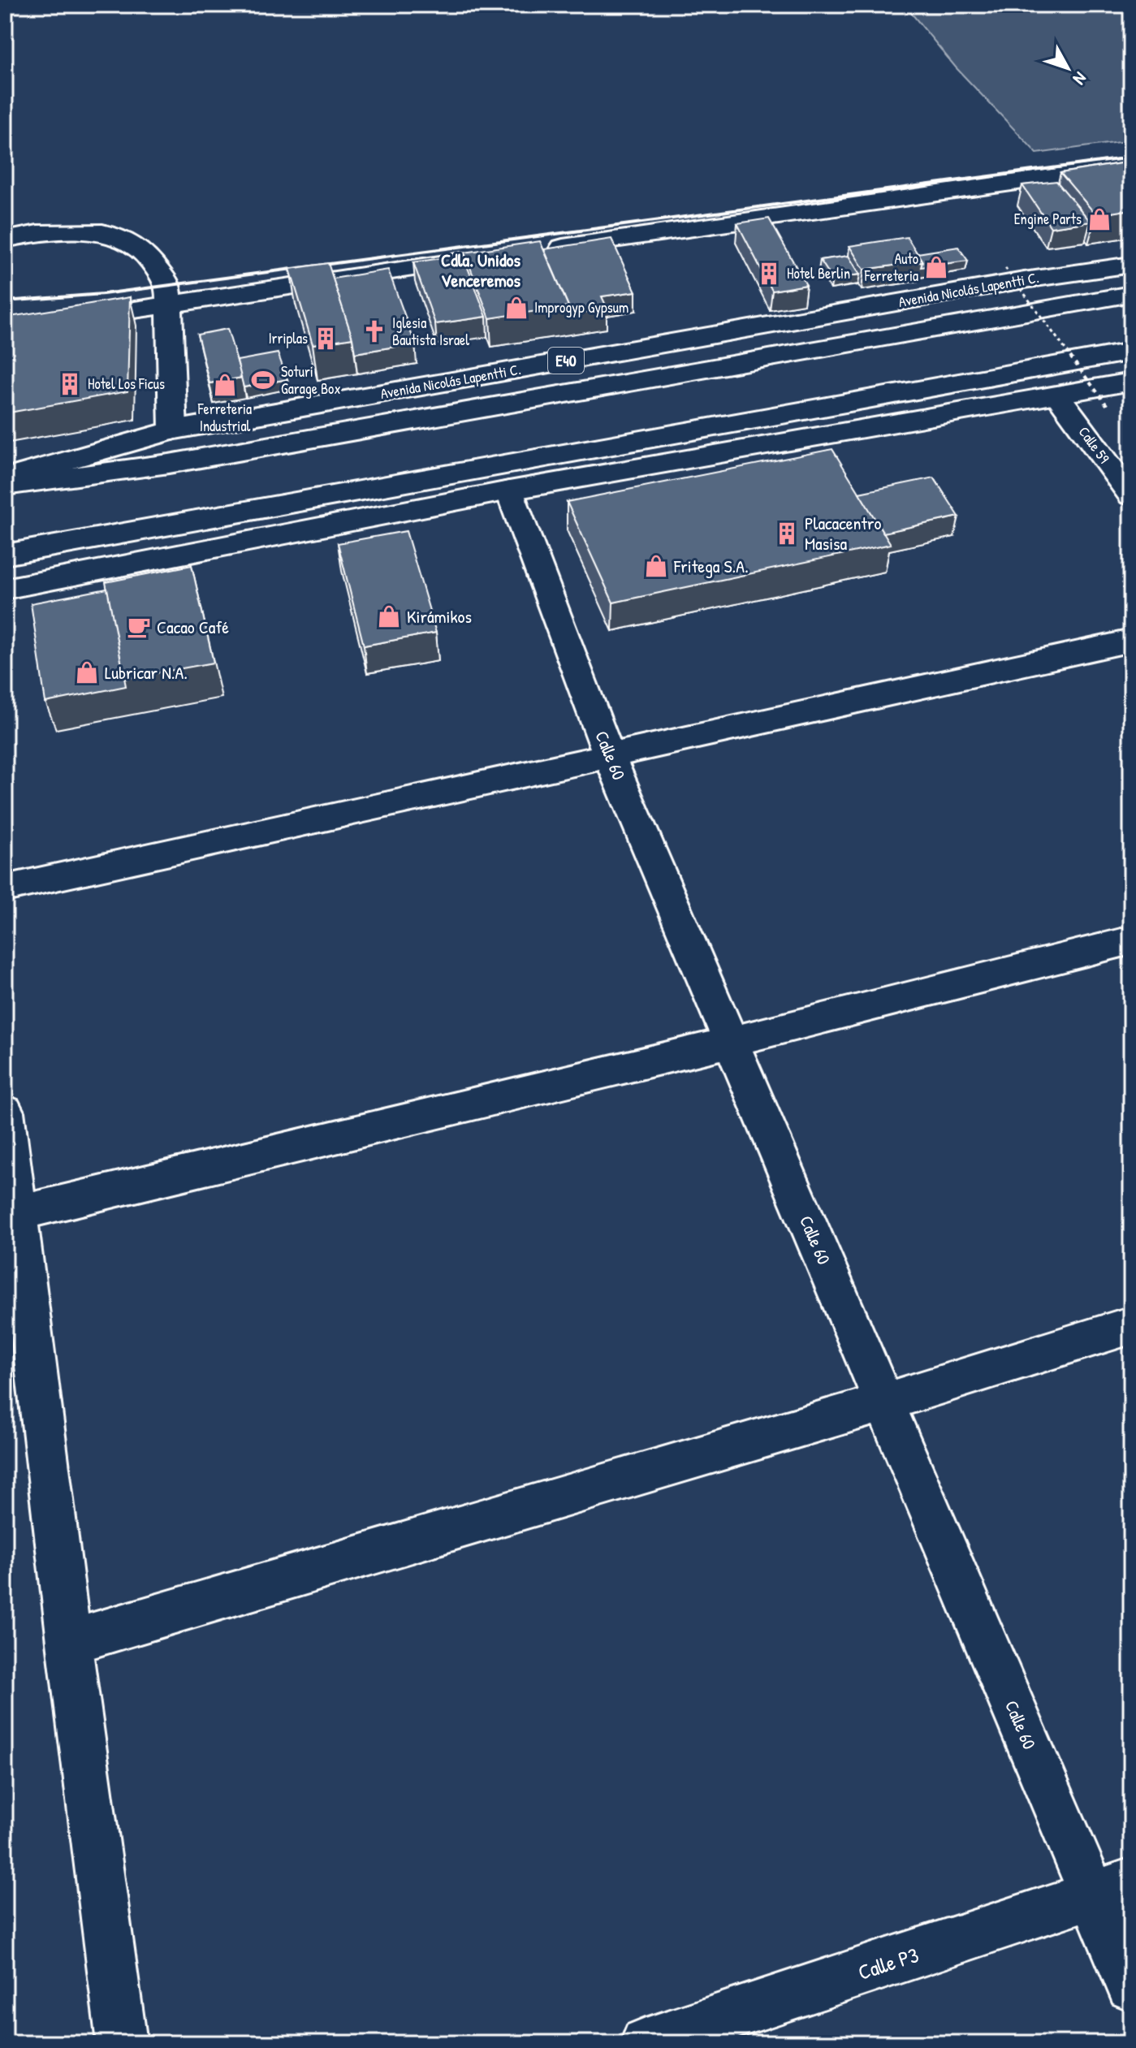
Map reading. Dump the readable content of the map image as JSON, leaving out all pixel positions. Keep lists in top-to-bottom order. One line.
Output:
{"streets":{"main road":["Avenida Nicolás Lapentti C.","E40","Calle 59","Calle 60","Calle P3"]},"crossings":[["Calle 60","Calle P3"]],"districts":["Cdla. Unidos Venceremos"],"places":{"shop":["Engine Parts","Auto Ferreteria","Improgyp Gypsum","Ferreteria Industrial","Fritega S.A.","Kirámikos","Lubricar N.A."],"building":["Hotel Berlin","Irriplas","Hotel Los Ficus","Placacentro Masisa"],"church":["Iglesia Bautista Israel"],"sports":["Soturi Garage Box"],"cafe":["Cacao Café"]},"north":"bottom right"}
